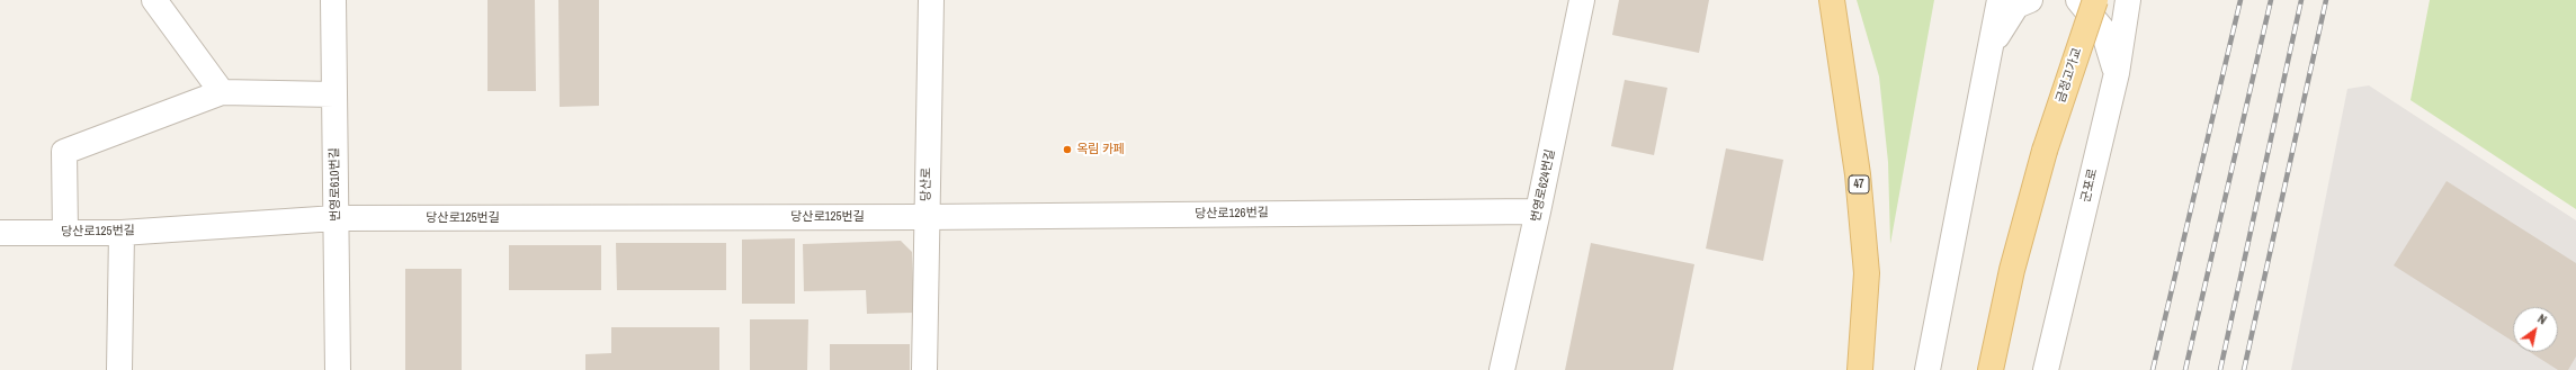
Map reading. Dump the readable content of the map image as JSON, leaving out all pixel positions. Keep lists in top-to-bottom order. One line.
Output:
{"streets":{"main road":["금정고가교","47"],"street":["번영로610번길","당산로","번영로624번길","군포로","당산로126번길","당산로125번길"]},"crossings":[["번영로610번길","당산로125번길"],["당산로","당산로126번길"],["당산로","당산로125번길"],["번영로624번길","당산로126번길"],["당산로126번길","당산로125번길"]],"places":["옥림 카페"],"north":"top right"}
